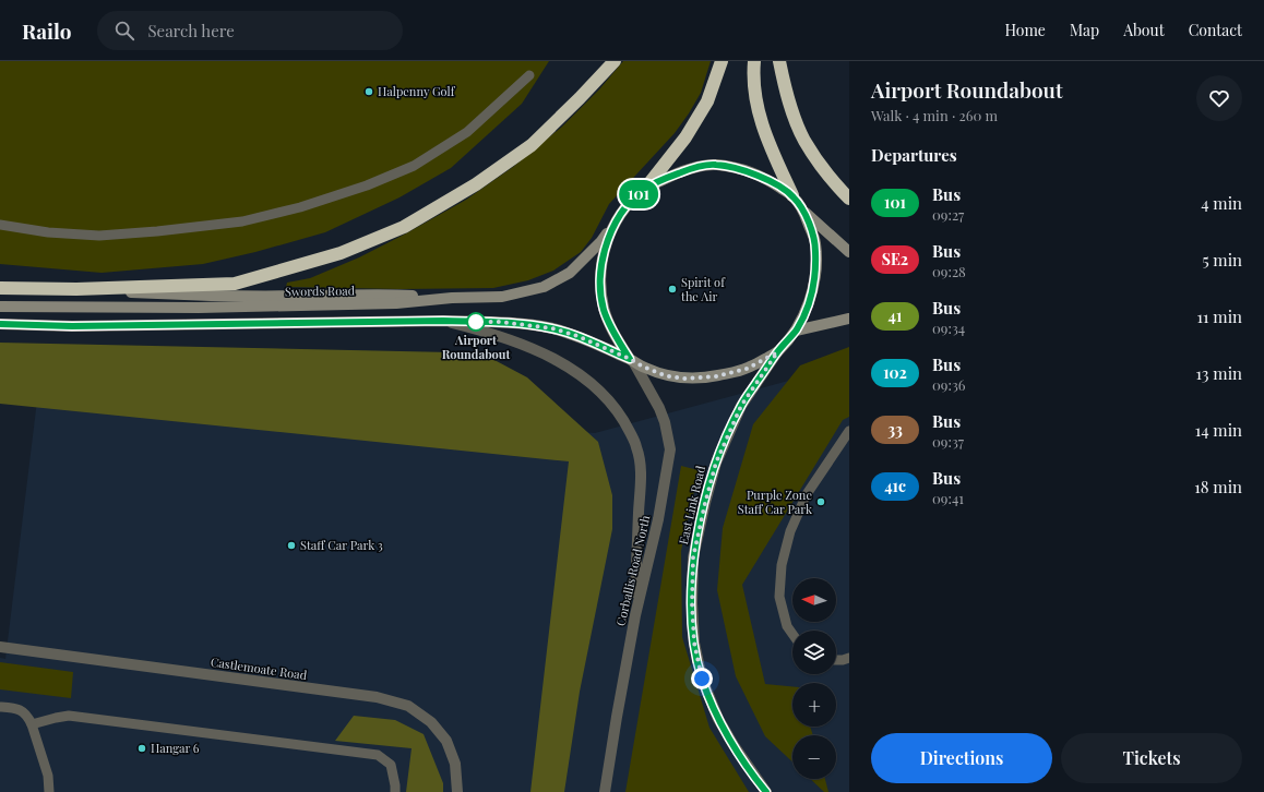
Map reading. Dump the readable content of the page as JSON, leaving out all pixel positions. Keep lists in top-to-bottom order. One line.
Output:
{"streets":{"main road":["Swords Road"],"street":["East Link Road","Corballis Road North","Castlemoate Road"]},"places":["Halpenny Golf","Spirit of the Air","Airport Roundabout","Purple Zone Staff Car Park","Staff Car Park 3","Hangar 6"],"lines":["bus line 101"],"north":"left","page":{"header":"Railo","search":"Search here","nav":["Home","Map","About","Contact"],"on_map":"101","heading":[["Airport Roundabout","Walk · 4 min · 260 m"],"Departures"],"list":[{"mark":"101","name":"Bus","note":"09:27","value":"4 min"},{"mark":"SE2","name":"Bus","note":"09:28","value":"5 min"},{"mark":"41","name":"Bus","note":"09:34","value":"11 min"},{"mark":"102","name":"Bus","note":"09:36","value":"13 min"},{"mark":"33","name":"Bus","note":"09:37","value":"14 min"},{"mark":"41c","name":"Bus","note":"09:41","value":"18 min"}],"map_buttons":["+","−"],"buttons":["Directions","Tickets"]}}
